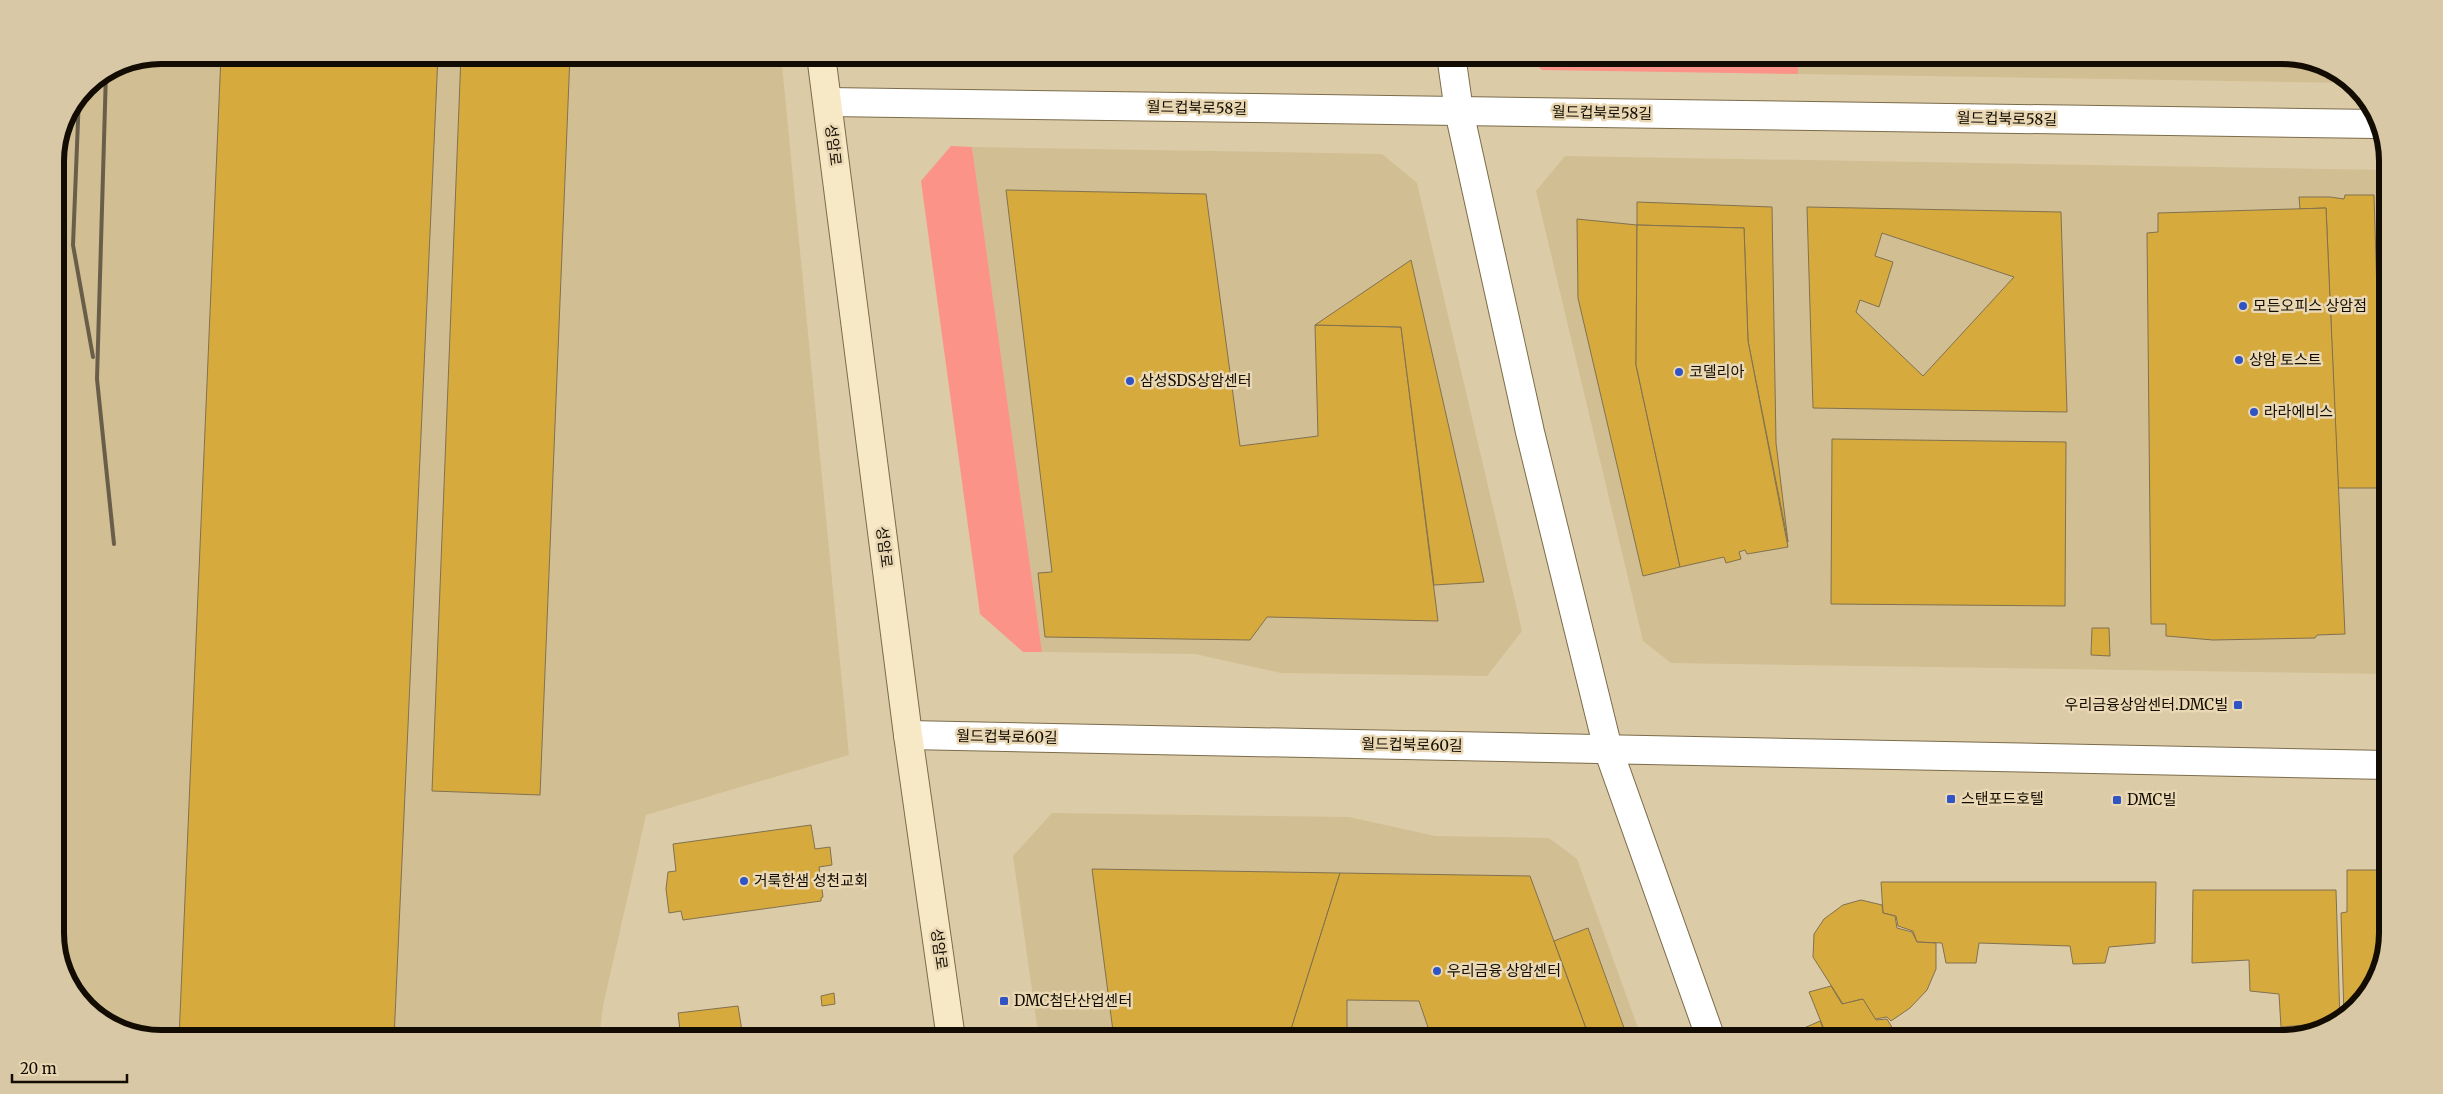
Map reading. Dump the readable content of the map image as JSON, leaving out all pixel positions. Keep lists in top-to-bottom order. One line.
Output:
{"streets":{"main road":["성암로"],"street":["월드컵북로58길","월드컵북로60길"]},"crossings":[["월드컵북로58길","성암로"],["성암로","월드컵북로60길"]],"places":{"other":["모든오피스 상암점","상암 토스트","코델리아","삼성SDS상암센터","라라에비스","거룩한샘 성천교회","우리금융 상암센터"],"transit":["우리금융상암센터.DMC빌","스탠포드호텔","DMC빌","DMC첨단산업센터"]},"scale_bar":"20 m"}
